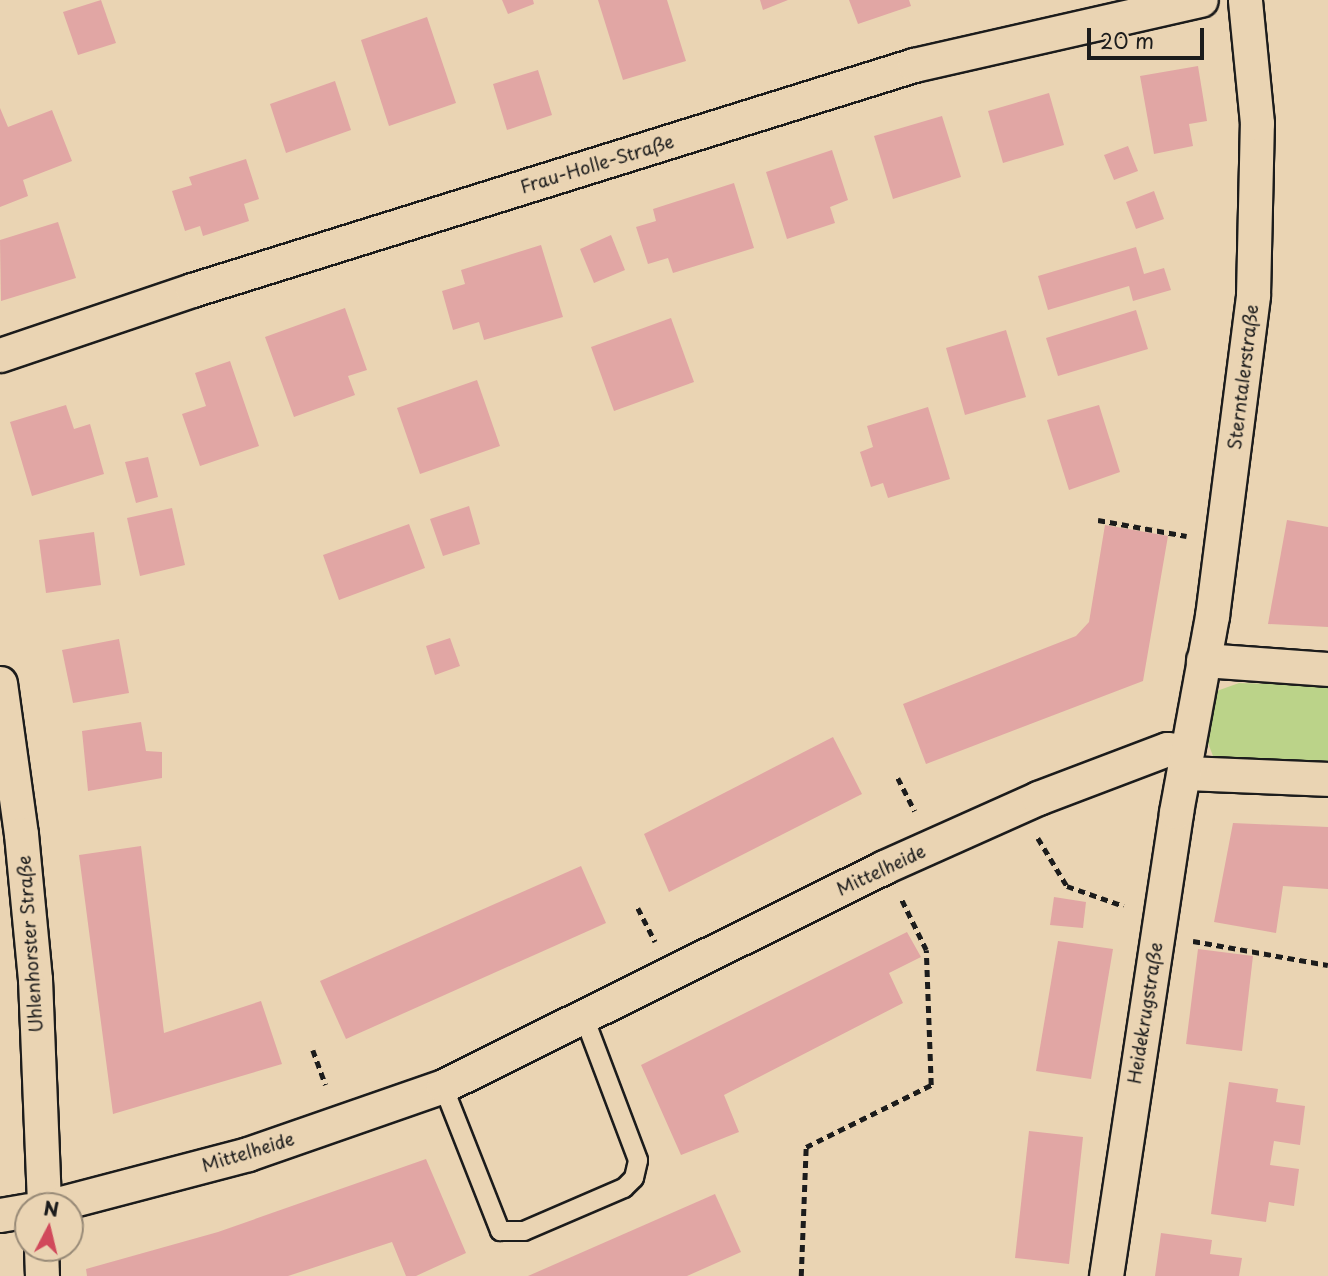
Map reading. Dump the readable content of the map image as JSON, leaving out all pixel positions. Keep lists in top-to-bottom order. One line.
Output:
{"streets":{"street":["Frau-Holle-Straße","Sterntalerstraße","Mittelheide","Uhlenhorster Straße","Heidekrugstraße"]},"crossings":[["Sterntalerstraße","Mittelheide"],["Sterntalerstraße","Heidekrugstraße"],["Mittelheide","Heidekrugstraße"]],"scale_bar":"20 m","north":"top"}
